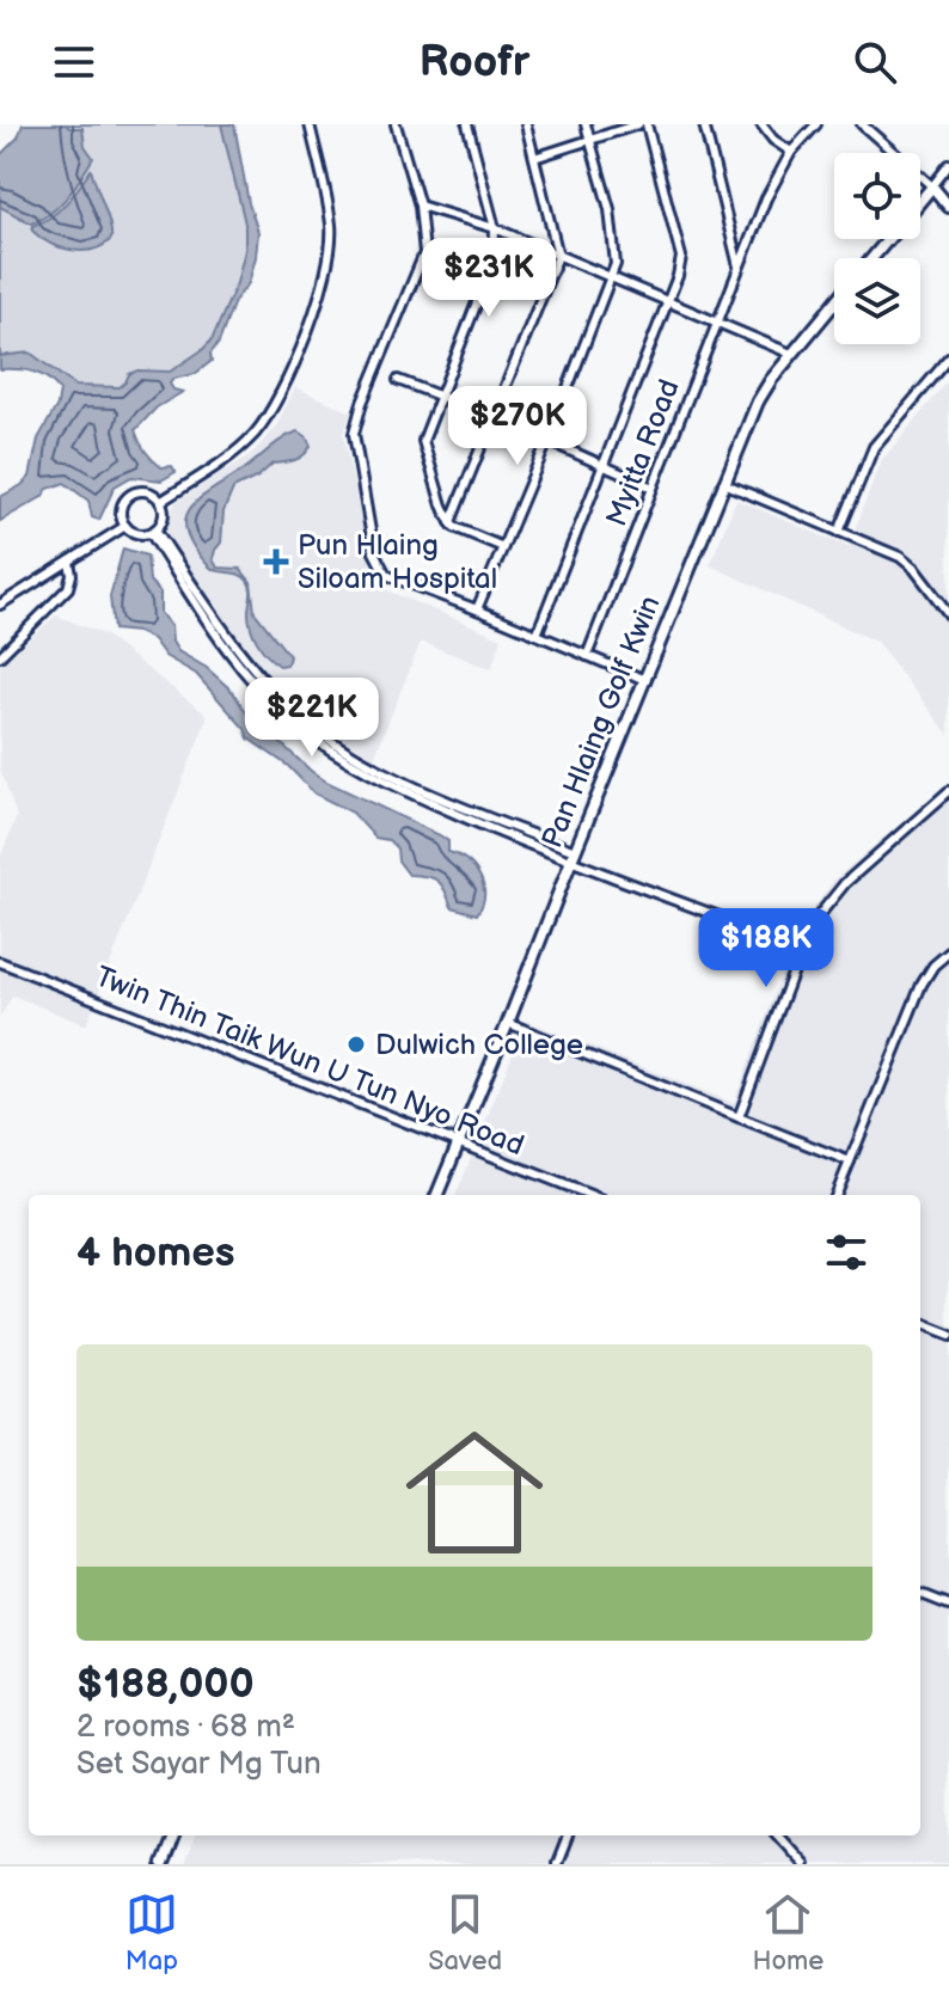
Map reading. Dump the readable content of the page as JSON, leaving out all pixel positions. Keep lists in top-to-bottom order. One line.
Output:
{"streets":{"street":["Myitta Road","Pan Hlaing Golf Kwin","Twin Thin Taik Wun U Tun Nyo Road"]},"crossings":[["Pan Hlaing Golf Kwin","Twin Thin Taik Wun U Tun Nyo Road"]],"places":{"health":["Pun Hlaing Siloam Hospital"],"other":["Dulwich College"]},"page":{"header":"Roofr","price":["$231K","$270K","$221K","$188K"],"heading":"4 homes","list":[{"name":"$188,000","note":"2 rooms · 68 m² · Set Sayar Mg Tun"}],"tabs":["Map","Saved","Home"]}}
